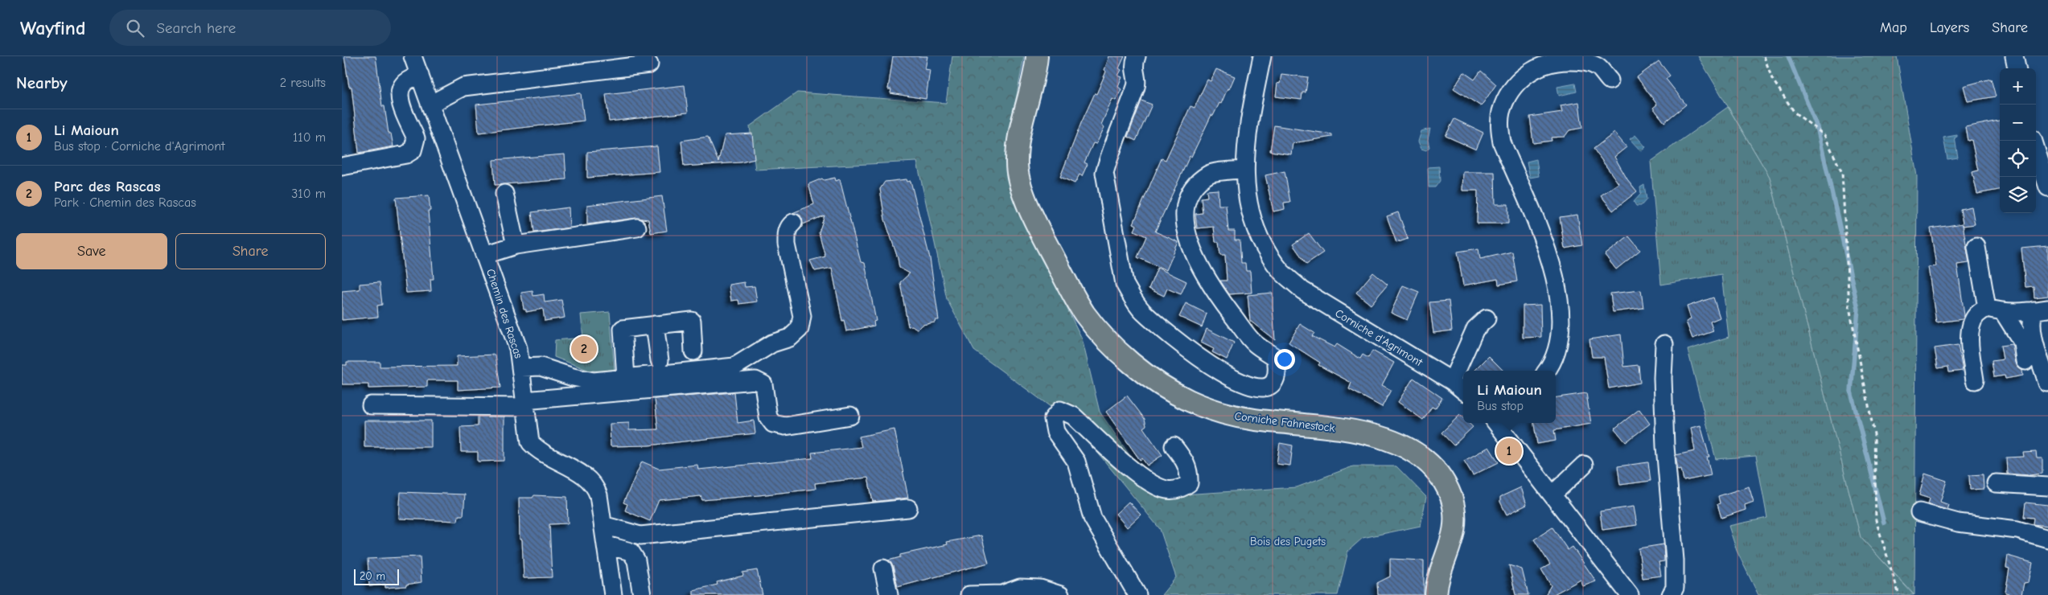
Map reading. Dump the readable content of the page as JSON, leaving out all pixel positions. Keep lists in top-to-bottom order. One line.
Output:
{"streets":{"main road":["Corniche Fahnestock"],"street":["Chemin des Rascas","Corniche d'Agrimont"]},"parks":["Bois des Pugets"],"scale_bar":"20 m","page":{"header":"Wayfind","search":"Search here","nav":["Map","Layers","Share"],"heading":["Nearby","2 results"],"map_buttons":["+","−"],"list":[{"mark":"1","name":"Li Maioun","note":"Bus stop · Corniche d'Agrimont","value":"110 m"},{"mark":"2","name":"Parc des Rascas","note":"Park · Chemin des Rascas","value":"310 m"}],"buttons":["Save","Share"],"pins":["2","1"],"popup":["Li Maioun","Bus stop"],"scale":"20 m"}}
